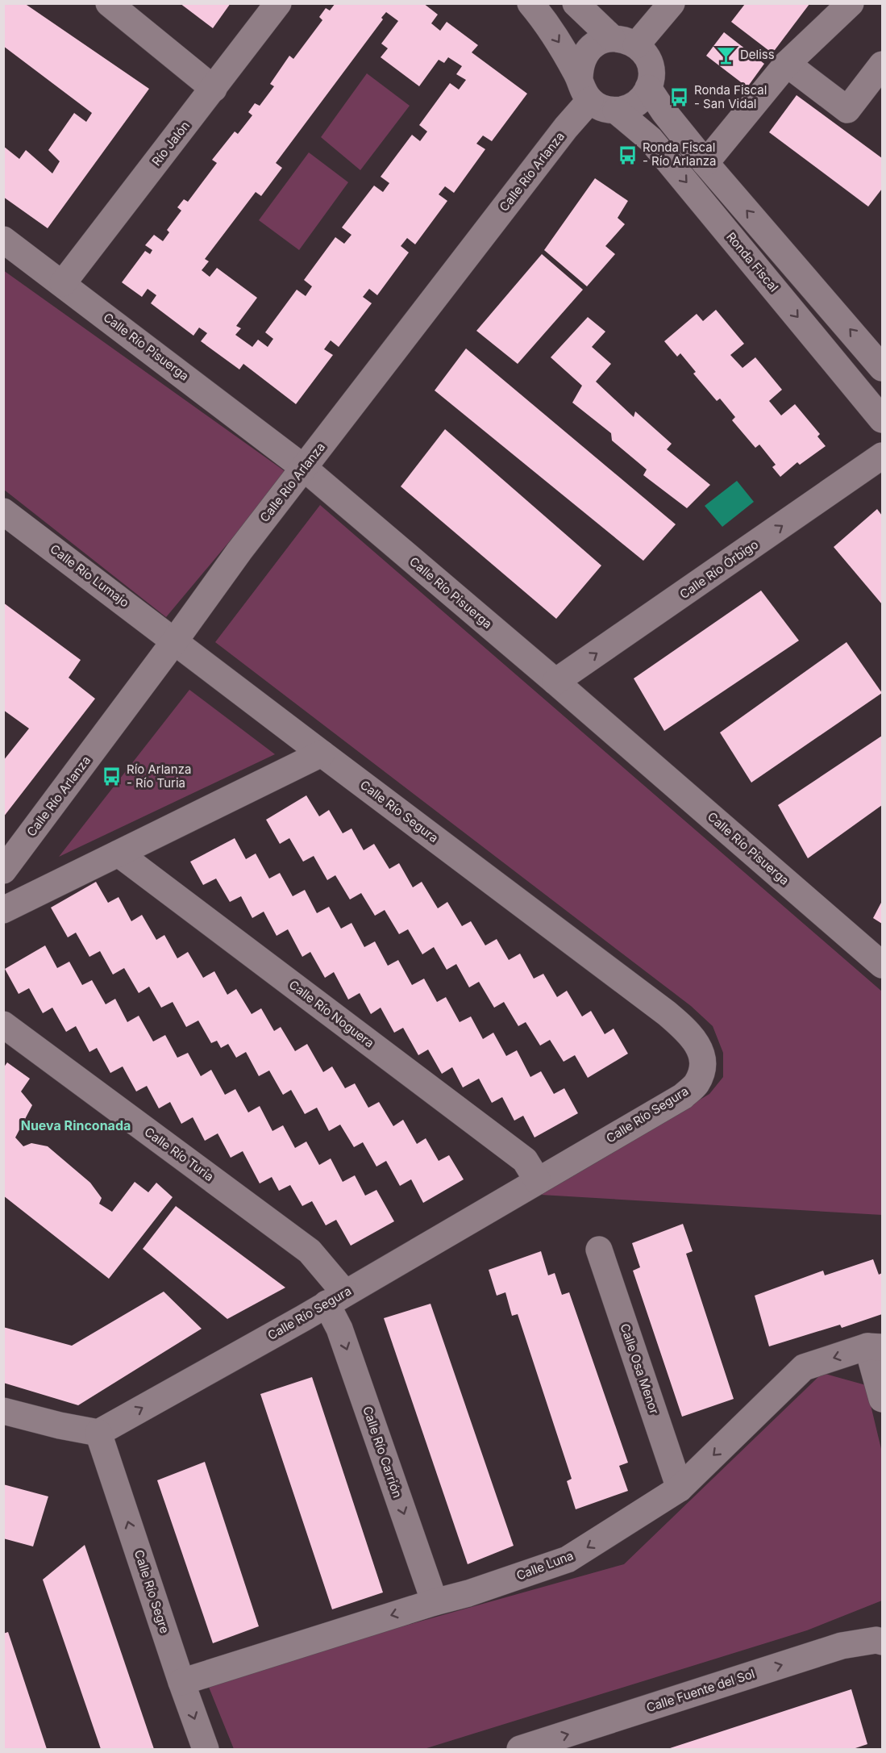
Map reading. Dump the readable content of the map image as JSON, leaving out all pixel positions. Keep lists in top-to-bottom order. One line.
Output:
{"streets":{"street":["Río Jalón","Calle Río Arlanza","Ronda Fiscal","Calle Río Pisuerga","Calle Río Órbigo","Calle Río Lumajo","Calle Río Segura","Calle Río Noguera","Calle Río Turia","Calle Osa Menor","Calle Río Carrión","Calle Luna","Calle Río Segre","Calle Fuente del Sol"]},"crossings":[["Río Jalón","Calle Río Pisuerga"],["Calle Río Arlanza","Ronda Fiscal"],["Calle Río Arlanza","Calle Río Pisuerga"],["Calle Río Arlanza","Calle Río Lumajo"],["Calle Río Arlanza","Calle Río Segura"],["Calle Río Pisuerga","Calle Río Órbigo"],["Calle Río Lumajo","Calle Río Segura"],["Calle Río Segura","Calle Río Noguera"],["Calle Río Segura","Calle Río Turia"],["Calle Río Segura","Calle Río Carrión"],["Calle Río Segura","Calle Río Segre"],["Calle Río Turia","Calle Río Carrión"],["Calle Osa Menor","Calle Luna"],["Calle Río Carrión","Calle Luna"],["Calle Luna","Calle Río Segre"]],"one_way":["Calle Río Órbigo","Calle Río Carrión","Calle Luna","Calle Fuente del Sol"],"districts":["Nueva Rinconada"],"places":{"bar":["Deliss"],"bus stop":["Ronda Fiscal - San Vidal","Ronda Fiscal - Río Arlanza","Río Arlanza - Río Turia"]}}
